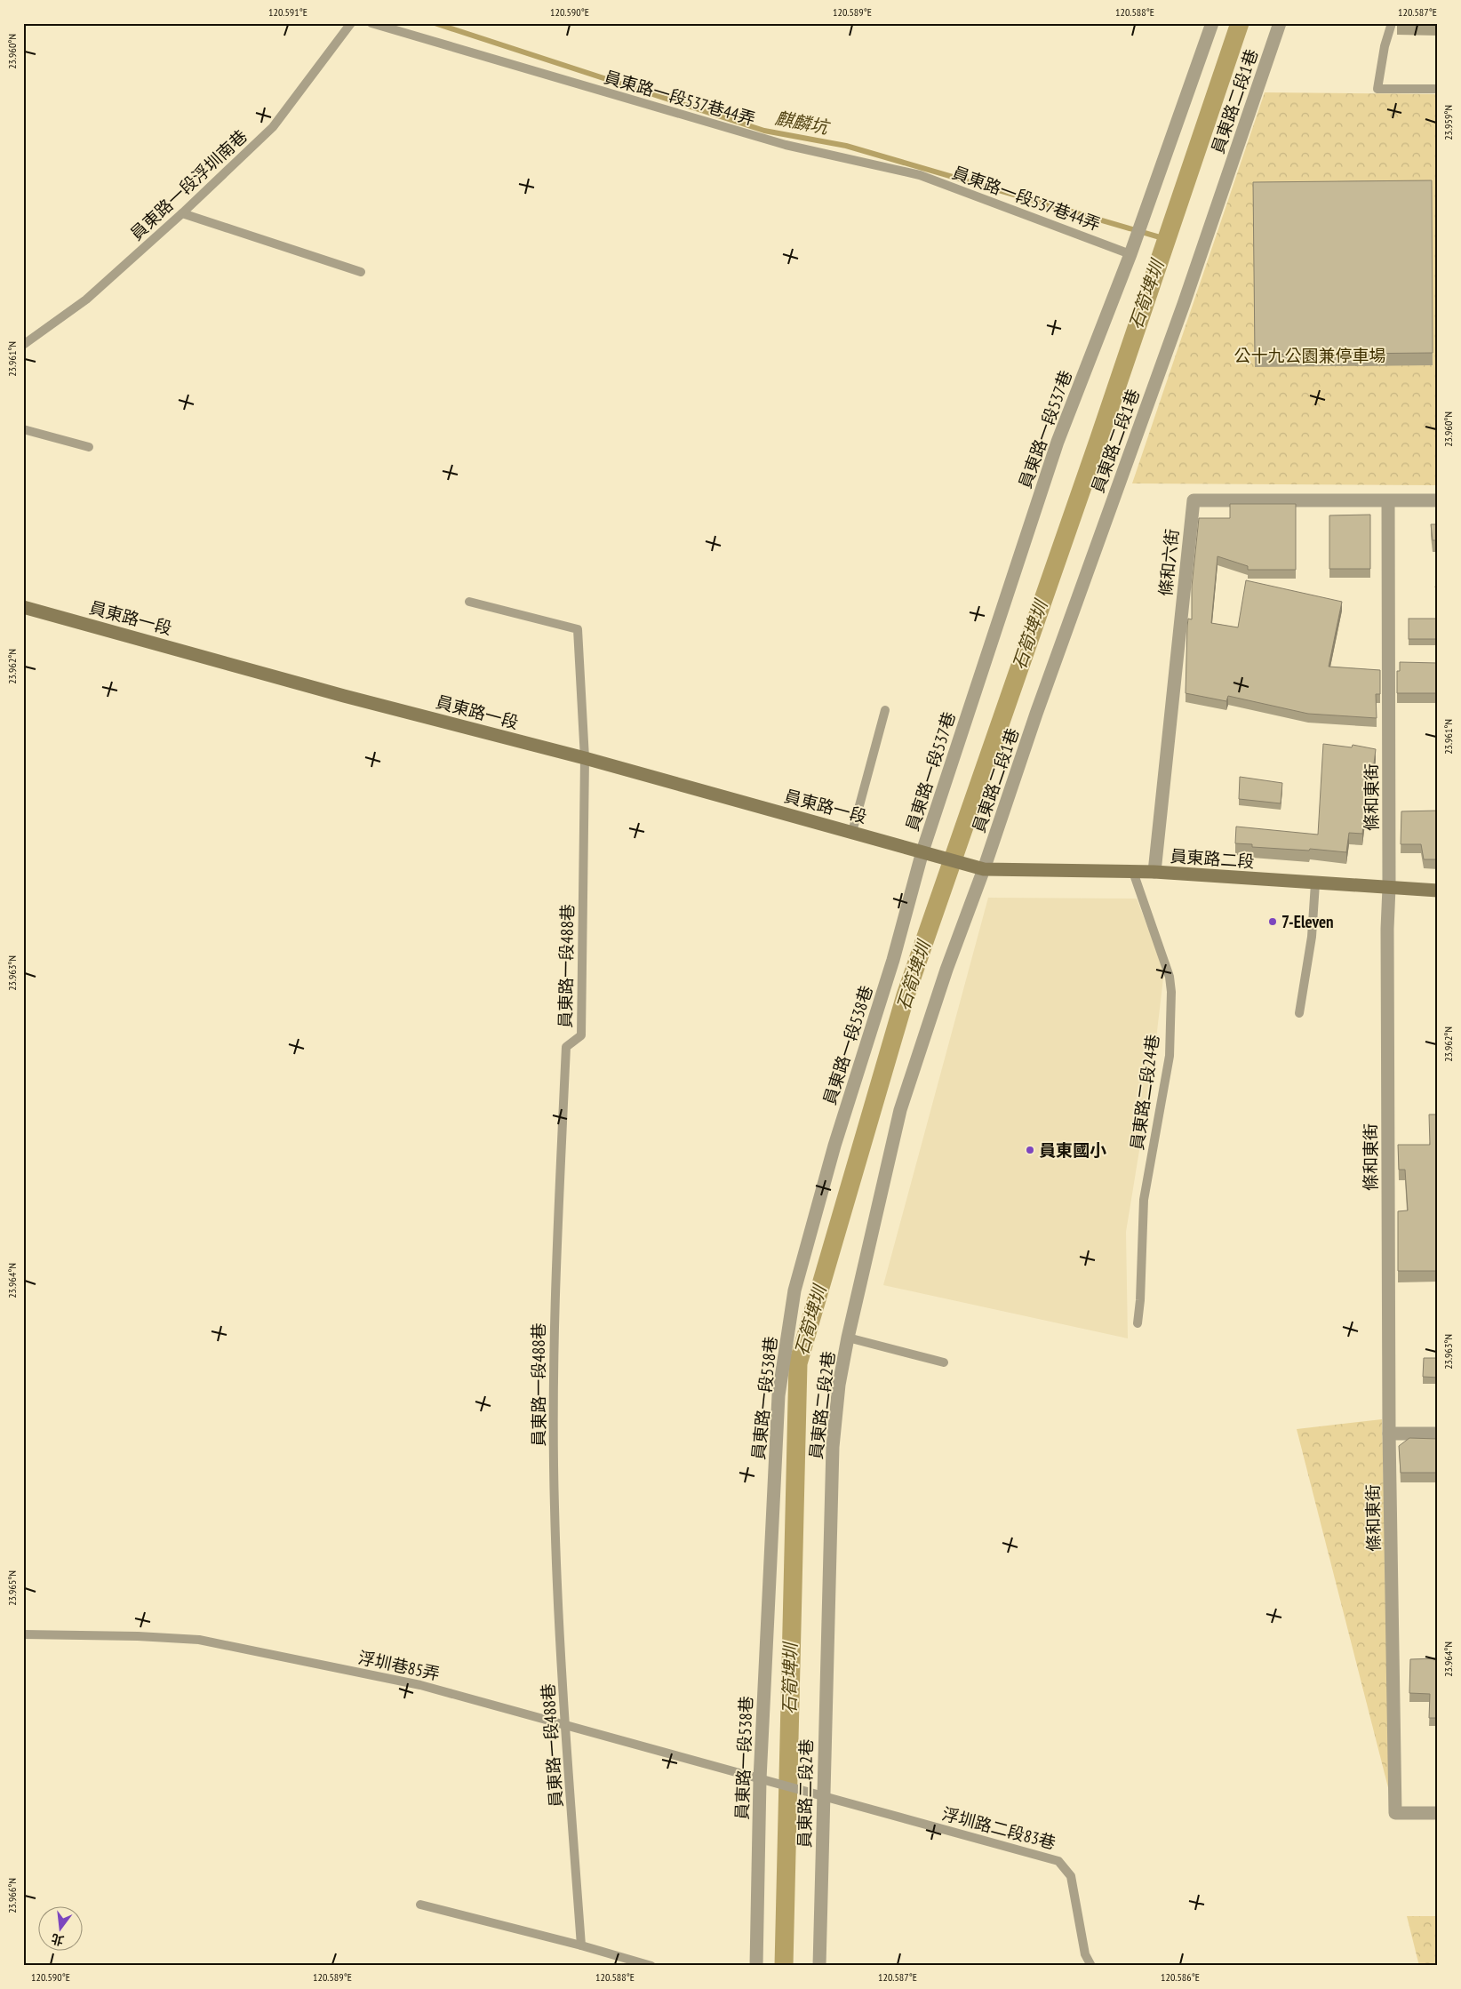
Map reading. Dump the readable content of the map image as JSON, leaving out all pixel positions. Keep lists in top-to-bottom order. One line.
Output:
{"streets":{"main road":["員東路一段","員東路二段"],"street":["員東路二段1巷","員東路一段537巷","條和六街","條和東街","員東路一段538巷","員東路二段2巷"],"lane":["員東路一段537巷44弄","員東路一段浮圳南巷","員東路一段488巷","員東路二段24巷","浮圳巷85弄","浮圳路二段83巷"]},"crossings":[["員東路一段537巷44弄","員東路一段537巷"],["員東路二段1巷","員東路一段"],["員東路二段1巷","員東路二段"],["員東路二段1巷","員東路二段2巷"],["員東路一段537巷","員東路一段"],["員東路一段537巷","員東路一段538巷"],["條和六街","條和東街"],["條和六街","員東路二段"],["員東路一段","員東路二段"],["員東路一段","員東路一段488巷"],["員東路一段","員東路一段538巷"],["員東路一段","員東路二段2巷"],["條和東街","員東路二段"],["員東路二段","員東路二段24巷"],["員東路二段","員東路二段2巷"],["員東路一段488巷","浮圳巷85弄"],["員東路一段538巷","浮圳巷85弄"],["員東路一段538巷","浮圳路二段83巷"],["員東路二段2巷","浮圳路二段83巷"],["浮圳巷85弄","浮圳路二段83巷"]],"water":["麒麟坑","石筍埤圳"],"parks":["公十九公園兼停車場"],"places":["7-Eleven","員東國小"],"north":"bottom","coordinates":["120.591°E","120.590°E","120.589°E","120.588°E","120.587°E","23.960°N","23.959°N","23.961°N","23.962°N","23.963°N","23.964°N","23.965°N","23.966°N","120.586°E"]}
